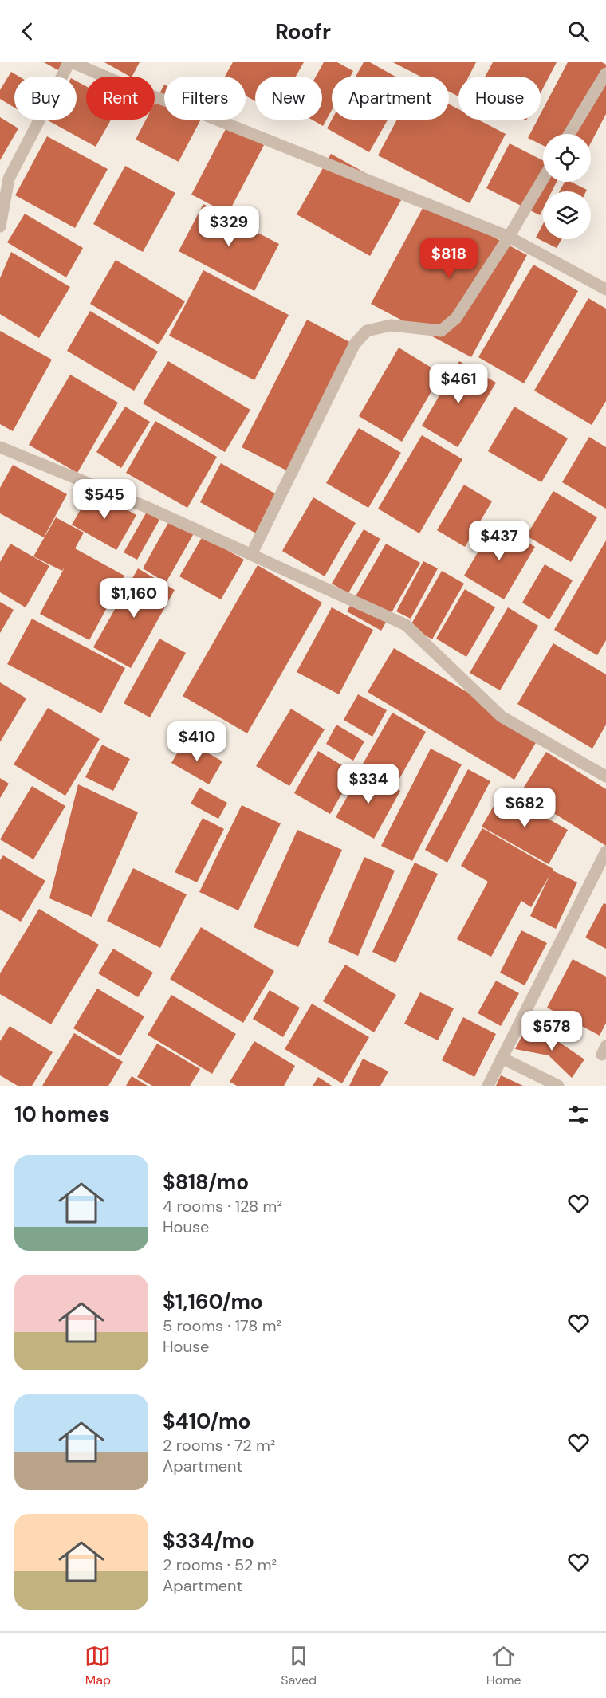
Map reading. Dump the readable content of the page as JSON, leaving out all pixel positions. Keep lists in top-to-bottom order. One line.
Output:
{"page":{"header":"Roofr","chip":["Buy","Rent","Filters","New","Apartment","House"],"price":["$329","$818","$461","$545","$437","$1,160","$410","$334","$682","$578"],"heading":"10 homes","list":[{"name":"$818/mo","note":"4 rooms · 128 m² · House"},{"name":"$1,160/mo","note":"5 rooms · 178 m² · House"},{"name":"$410/mo","note":"2 rooms · 72 m² · Apartment"},{"name":"$334/mo","note":"2 rooms · 52 m² · Apartment"}],"tabs":["Map","Saved","Home"]}}
